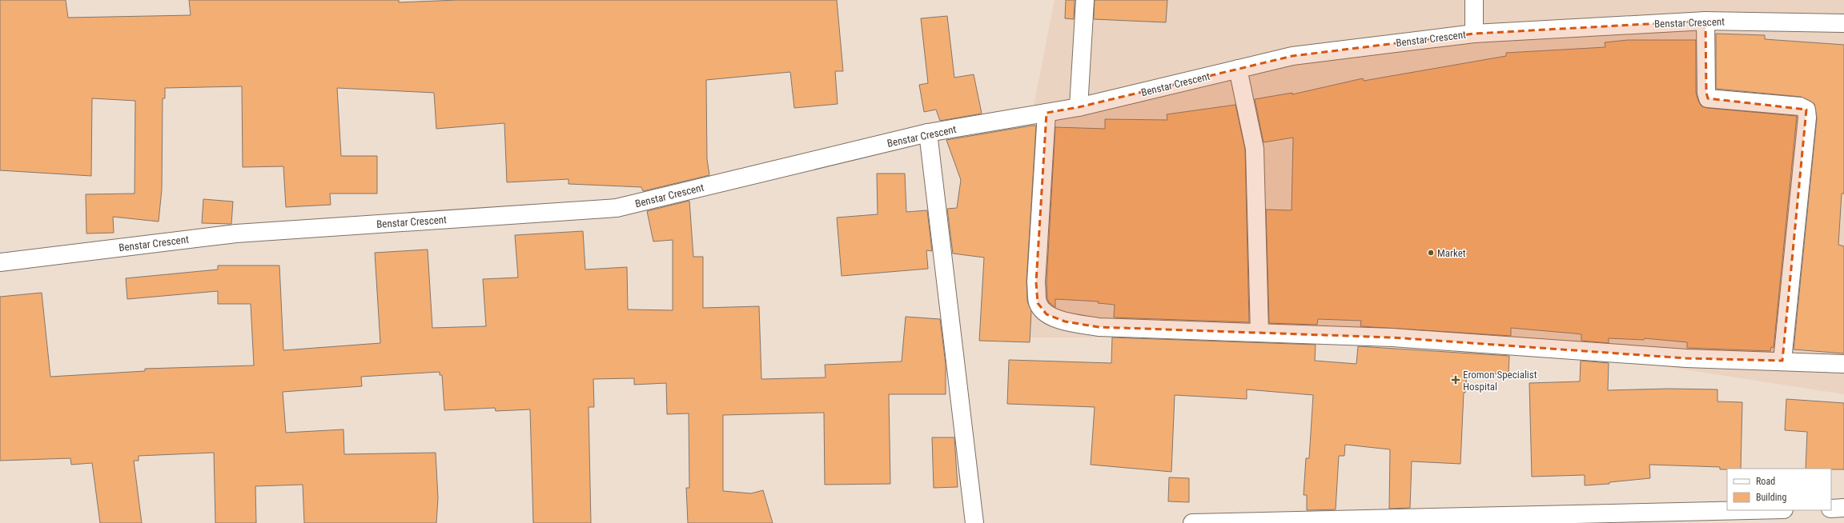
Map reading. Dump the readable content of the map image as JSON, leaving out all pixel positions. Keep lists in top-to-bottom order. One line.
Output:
{"streets":{"street":["Benstar Crescent"]},"places":{"other":["Market"],"health":["Eromon Specialist Hospital"]},"legend":["Road","Building"]}
